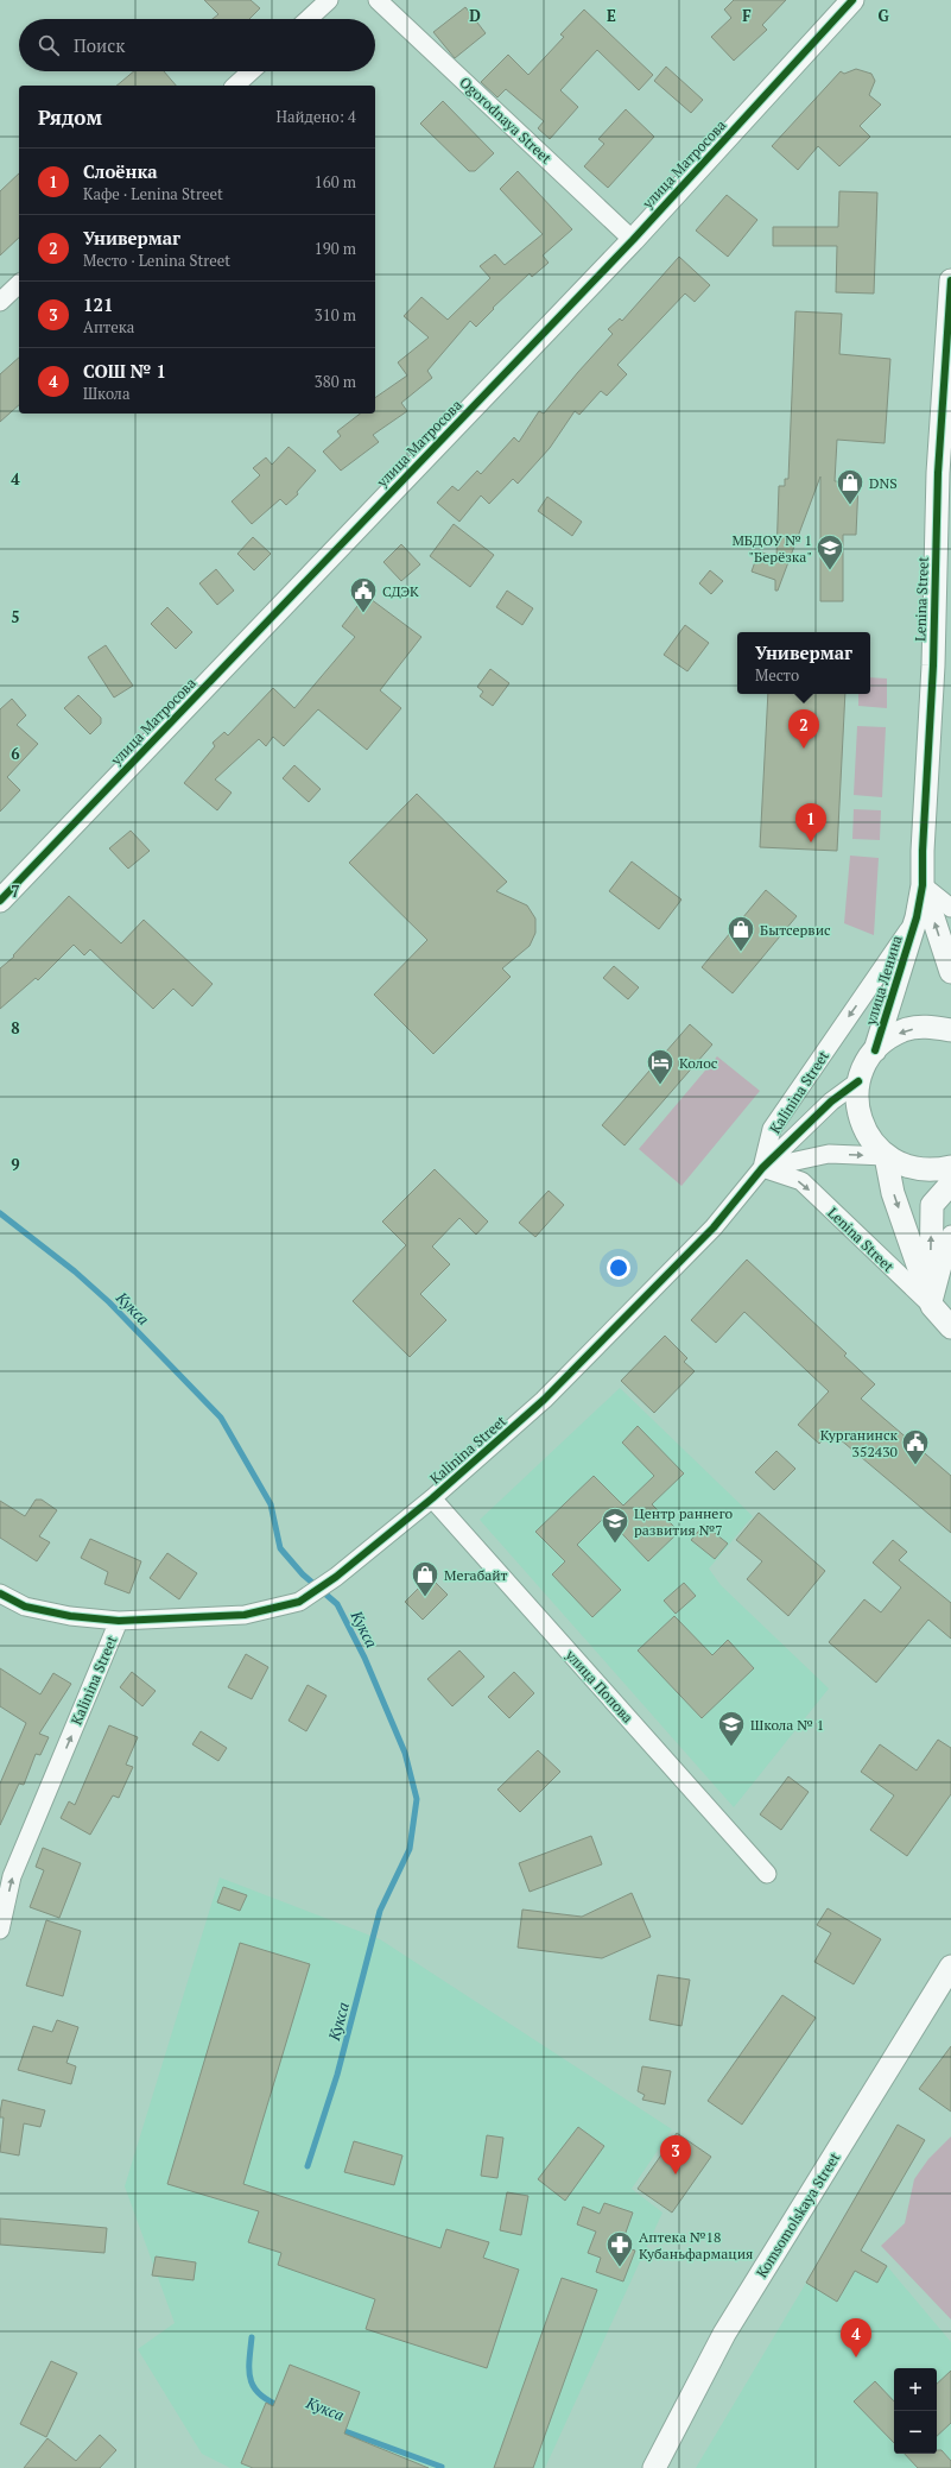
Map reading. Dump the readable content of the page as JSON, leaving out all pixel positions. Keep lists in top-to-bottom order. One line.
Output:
{"streets":{"street":["Ogorodnaya Street","улица Матросова","Lenina Street","улица Ленина","Kalinina Street","улица Попова","Komsomolskaya Street"]},"crossings":[["Ogorodnaya Street","улица Матросова"],["Lenina Street","улица Ленина"],["Lenina Street","Kalinina Street"],["улица Ленина","Kalinina Street"],["Kalinina Street","улица Попова"]],"water":["Кукса"],"places":{"shop":["DNS","Бытсервис","Мегабайт"],"school or university":["МБДОУ № 1 \"Берёзка\"","Центр раннего развития №7","Школа № 1"],"public building":["СДЭК","Курганинск 352430"],"hotel":["Колос"],"pharmacy":["Аптека №18 Кубаньфармация"]},"page":{"search":"Поиск","heading":["Рядом","Найдено: 4"],"list":[{"mark":"1","name":"Слоёнка","note":"Кафе · Lenina Street","value":"160 m"},{"mark":"2","name":"Универмаг","note":"Место · Lenina Street","value":"190 m"},{"mark":"3","name":"121","note":"Аптека","value":"310 m"},{"mark":"4","name":"СОШ № 1","note":"Школа","value":"380 m"}],"popup":["Универмаг","Место"],"pins":["2","1","3","4"],"map_buttons":["+","−"]},"grid":{"columns":["D","E","F","G"],"rows":["4","5","6","7","8","9"]}}
